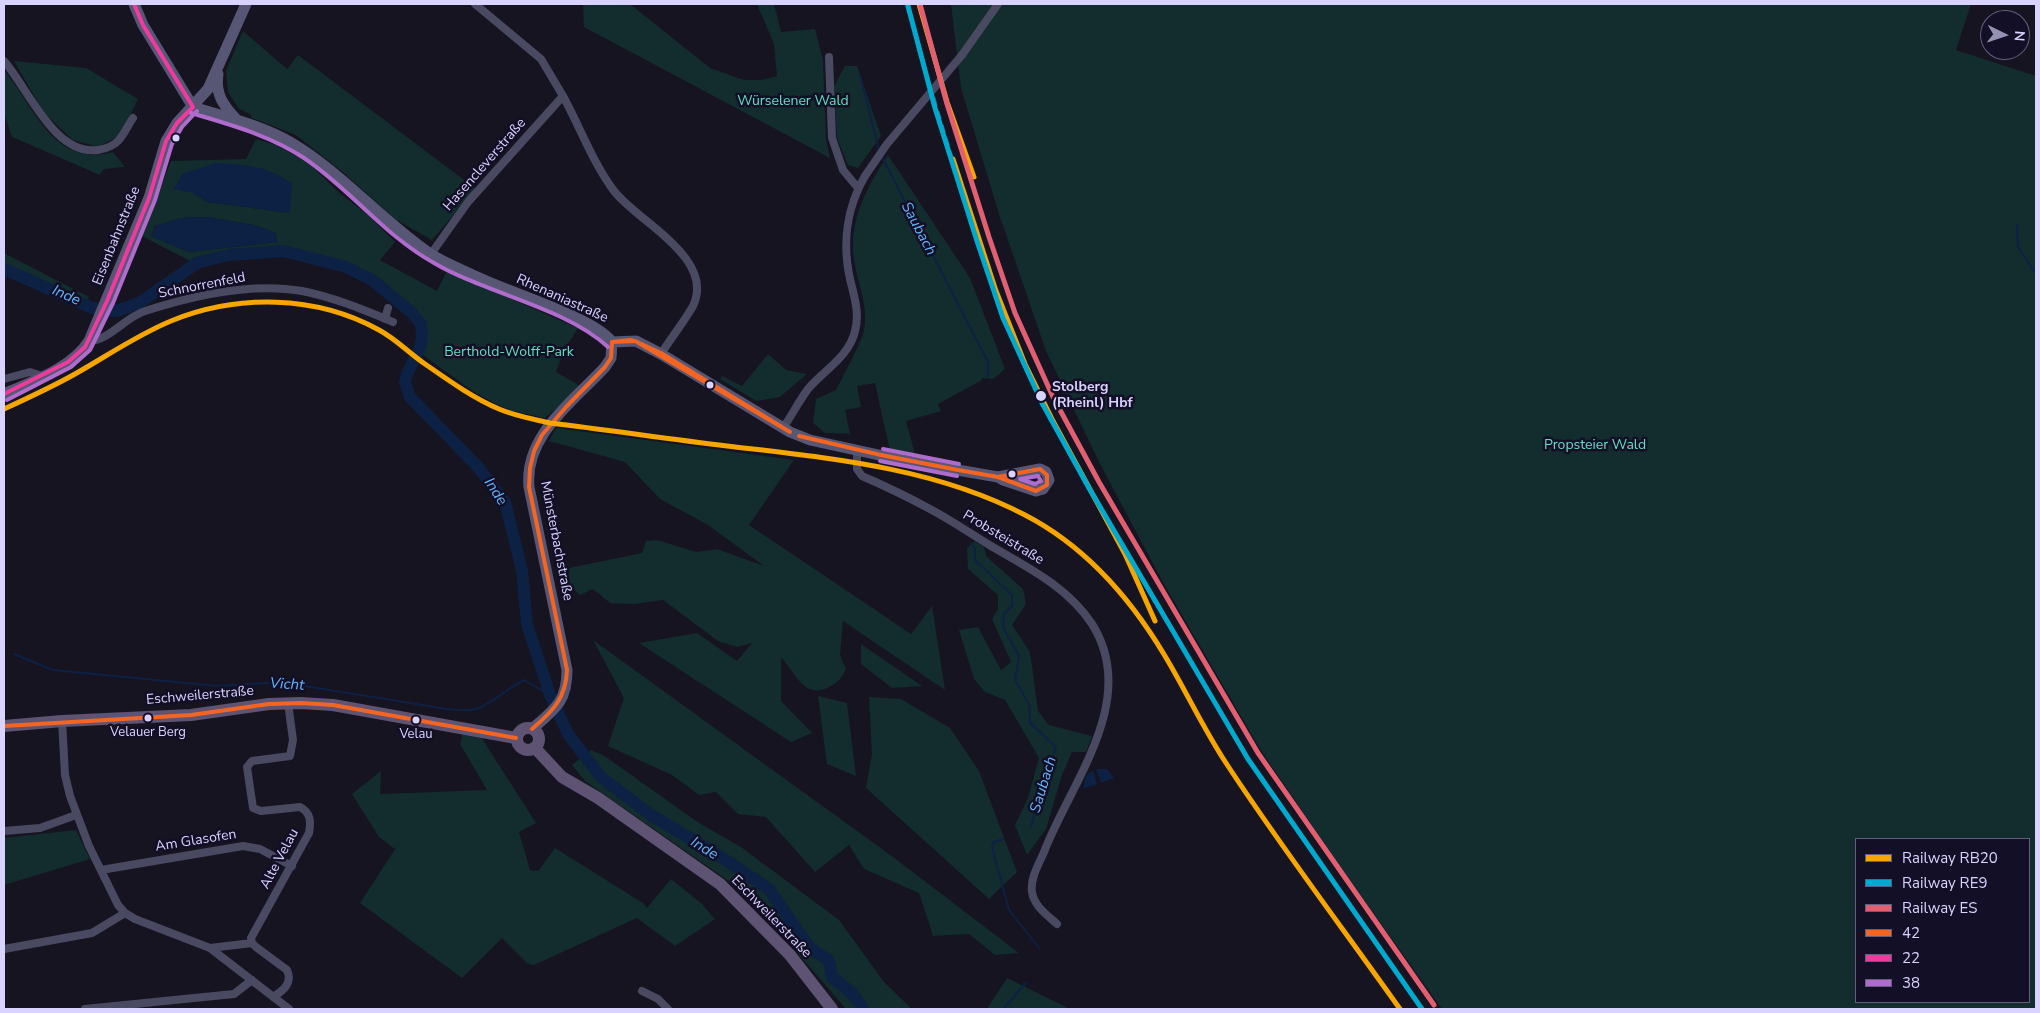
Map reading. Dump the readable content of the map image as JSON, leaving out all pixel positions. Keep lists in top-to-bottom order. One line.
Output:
{"streets":{"main road":["Eisenbahnstraße","Rhenaniastraße","Münsterbachstraße","Eschweilerstraße"],"street":["Hasencleverstraße","Schnorrenfeld","Probsteistraße","Am Glasofen","Alte Velau"]},"crossings":[["Hasencleverstraße","Rhenaniastraße"],["Eisenbahnstraße","Schnorrenfeld"],["Eisenbahnstraße","Rhenaniastraße"],["Rhenaniastraße","Probsteistraße"],["Rhenaniastraße","Münsterbachstraße"],["Münsterbachstraße","Eschweilerstraße"],["Eschweilerstraße","Alte Velau"],["Am Glasofen","Alte Velau"]],"water":["Saubach","Inde","Vicht"],"parks":["Würselener Wald","Berthold-Wolff-Park","Propsteier Wald"],"places":["Stolberg (Rheinl) Hbf","Velauer Berg","Velau"],"lines":["rail line RB20","rail line ES","transit line 22","rail line RE9","transit line 38","transit line 42"],"legend":["Railway RB20","Railway RE9","Railway ES","42","22","38"],"north":"right"}
